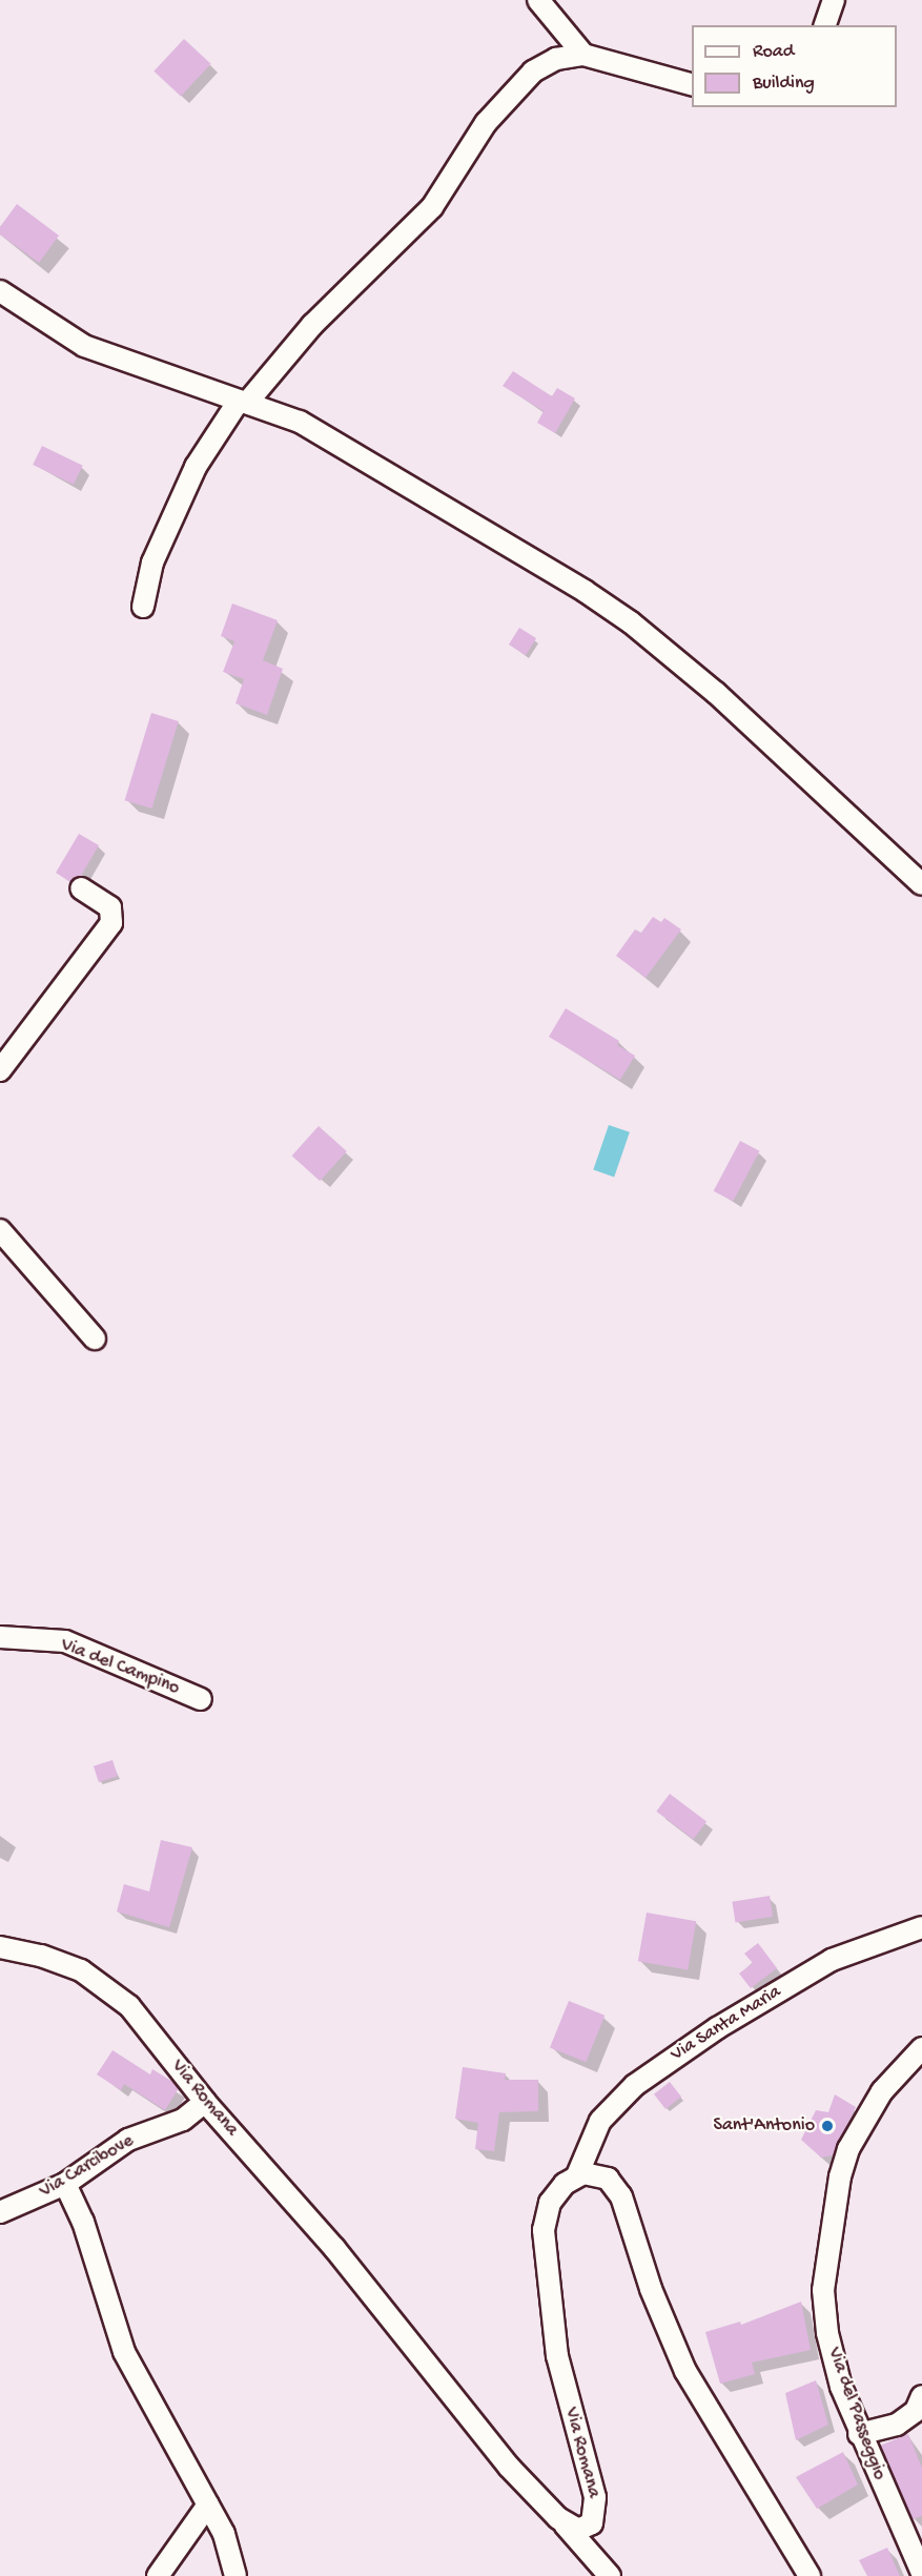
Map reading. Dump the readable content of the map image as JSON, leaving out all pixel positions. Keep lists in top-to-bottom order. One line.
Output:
{"streets":{"street":["Via del Campino","Via Santa Maria","Via Romana","Via Carcibove","Via del Passeggio"]},"crossings":[["Via Santa Maria","Via Romana"],["Via Romana","Via Carcibove"]],"places":["Sant'Antonio"],"legend":["Road","Building"]}
